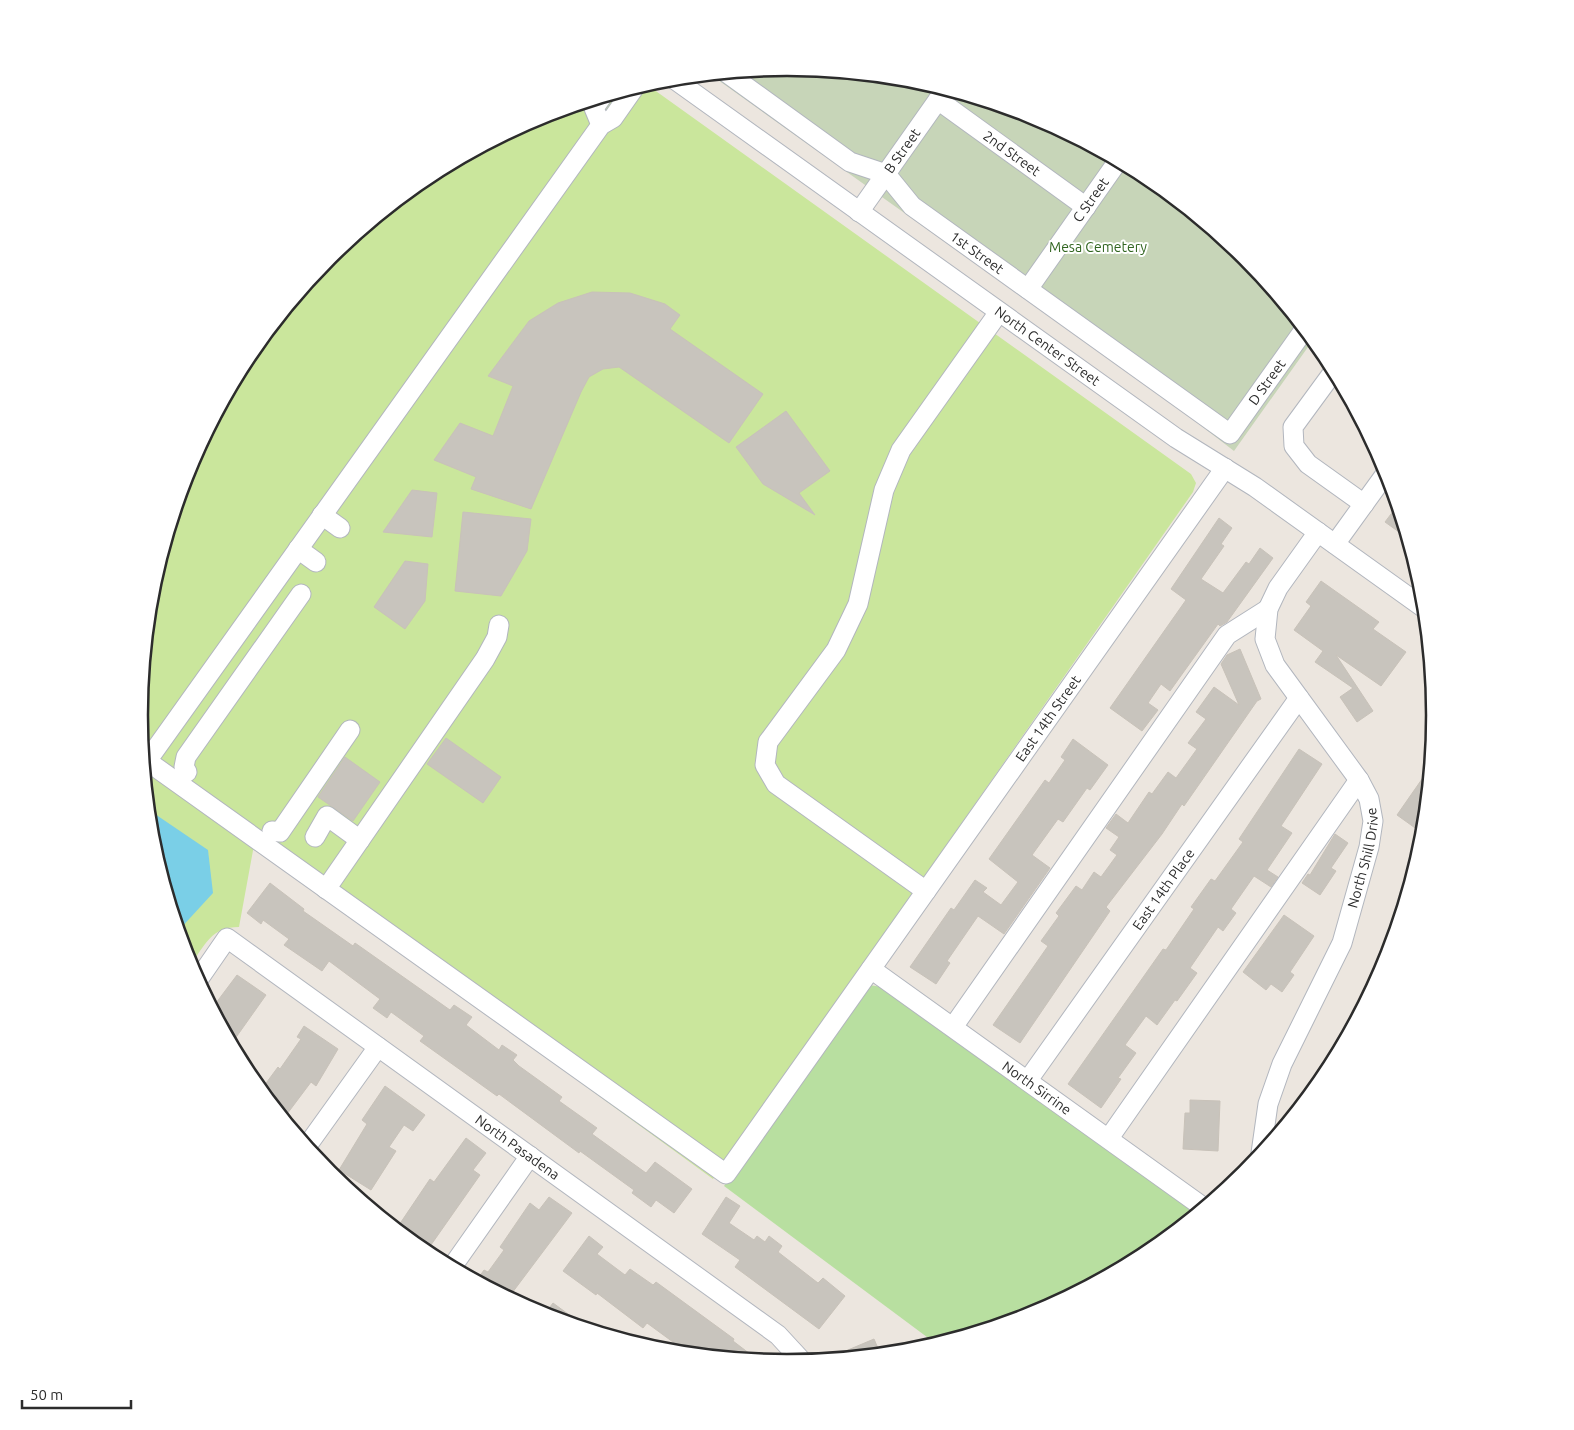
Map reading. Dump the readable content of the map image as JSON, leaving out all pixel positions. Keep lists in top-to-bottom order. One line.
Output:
{"streets":{"street":["B Street","2nd Street","C Street","1st Street","North Center Street","D Street","East 14th Street","North Shill Drive","East 14th Place","North Sirrine","North Pasadena"]},"crossings":[["B Street","1st Street"],["B Street","North Center Street"],["2nd Street","C Street"],["C Street","1st Street"],["1st Street","D Street"],["North Center Street","East 14th Street"],["North Center Street","North Shill Drive"],["East 14th Street","North Sirrine"],["North Shill Drive","East 14th Place"],["East 14th Place","North Sirrine"]],"parks":["Mesa Cemetery"],"scale_bar":"50 m"}
